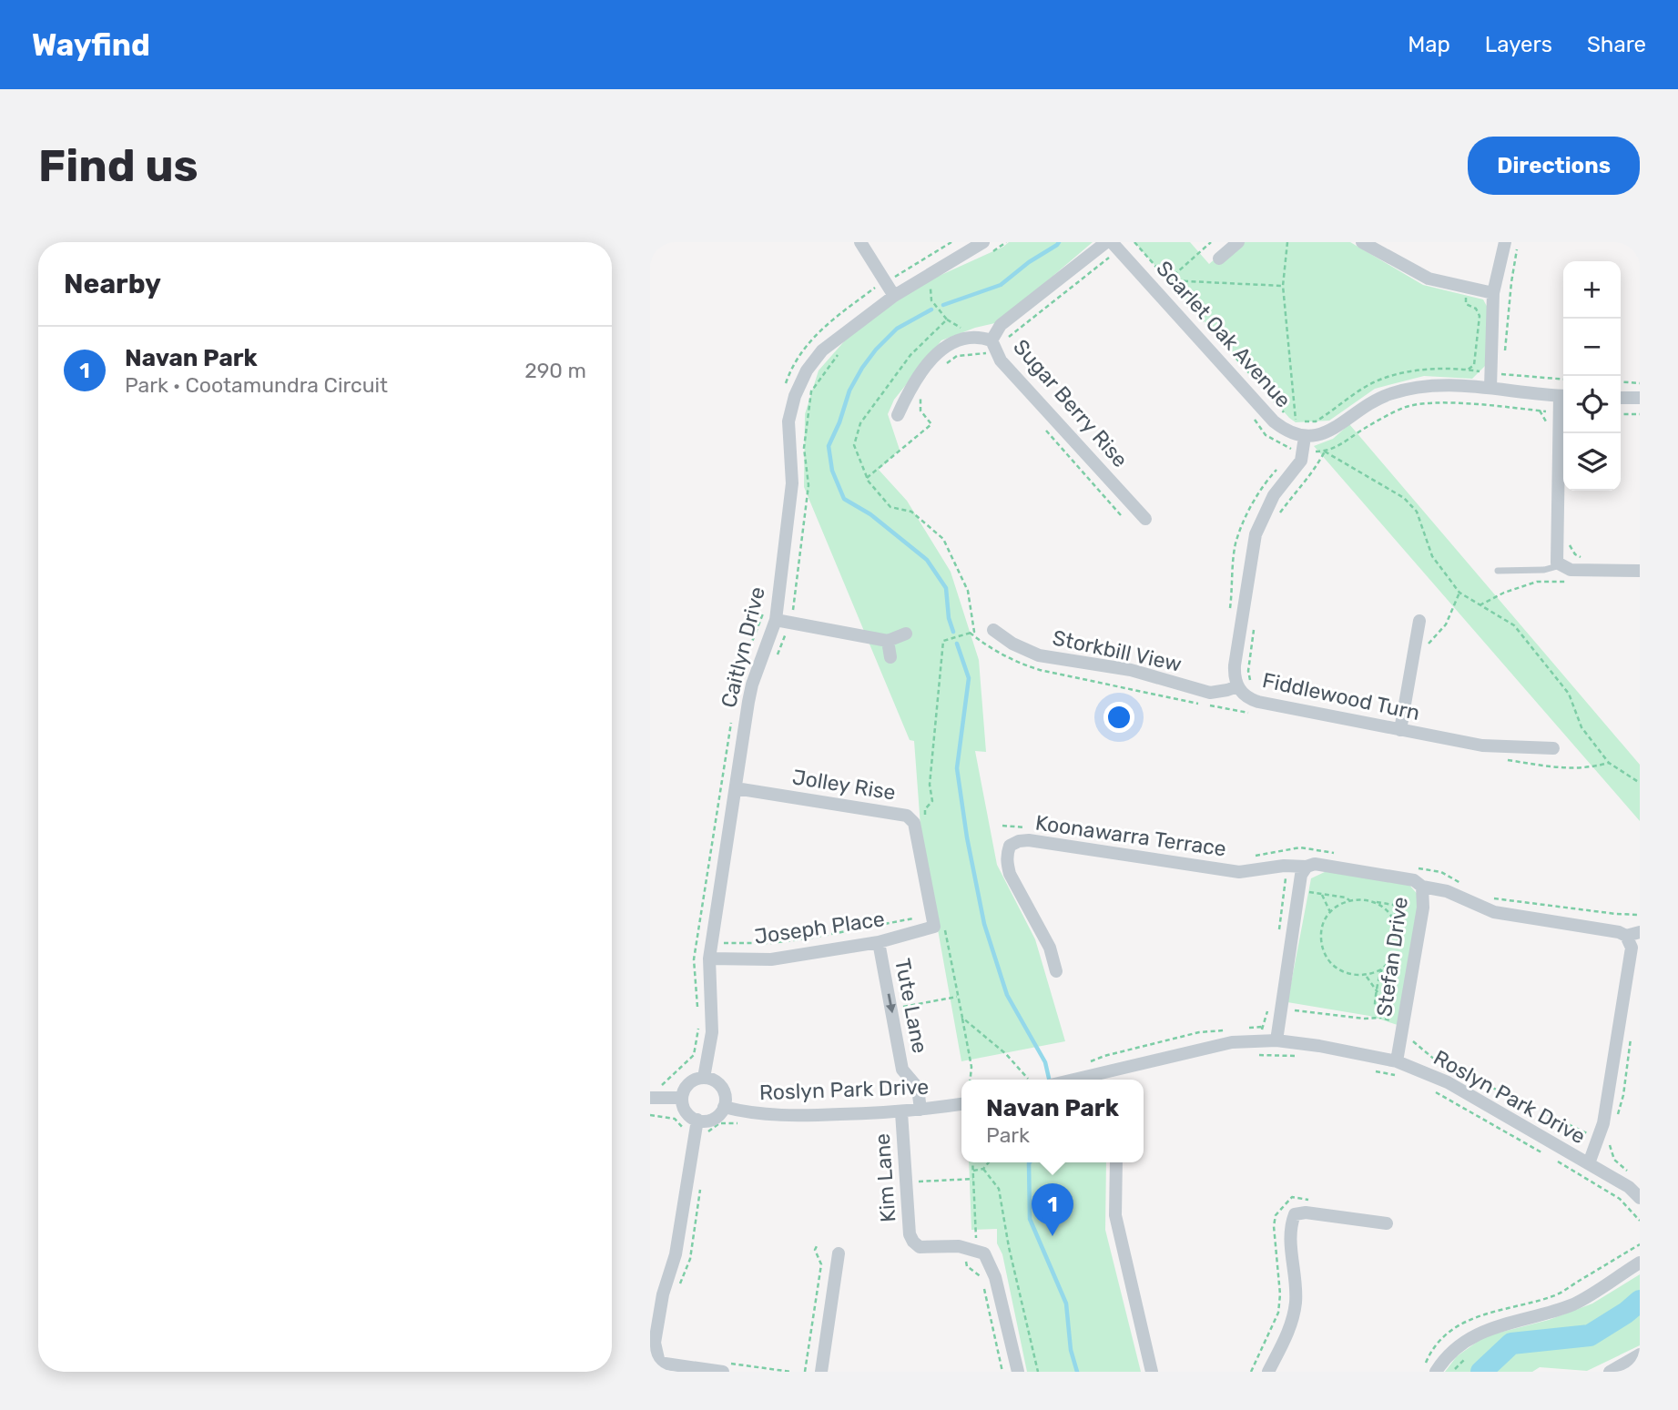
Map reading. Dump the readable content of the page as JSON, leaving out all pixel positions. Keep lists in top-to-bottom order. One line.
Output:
{"streets":{"street":["Scarlet Oak Avenue","Sugar Berry Rise","Caitlyn Drive","Storkbill View","Fiddlewood Turn","Jolley Rise","Koonawarra Terrace","Joseph Place","Stefan Drive","Tute Lane","Roslyn Park Drive","Kim Lane"]},"crossings":[["Scarlet Oak Avenue","Fiddlewood Turn"],["Caitlyn Drive","Jolley Rise"],["Caitlyn Drive","Joseph Place"],["Caitlyn Drive","Roslyn Park Drive"],["Storkbill View","Fiddlewood Turn"],["Jolley Rise","Joseph Place"],["Koonawarra Terrace","Stefan Drive"],["Joseph Place","Tute Lane"],["Stefan Drive","Roslyn Park Drive"],["Tute Lane","Roslyn Park Drive"],["Roslyn Park Drive","Kim Lane"]],"one_way":["Tute Lane"],"page":{"header":"Wayfind","nav":["Map","Layers","Share"],"buttons":"Directions","title":"Find us","heading":"Nearby","map_buttons":["+","−"],"list":[{"mark":"1","name":"Navan Park","note":"Park · Cootamundra Circuit","value":"290 m"}],"popup":["Navan Park","Park"],"pins":"1"}}
